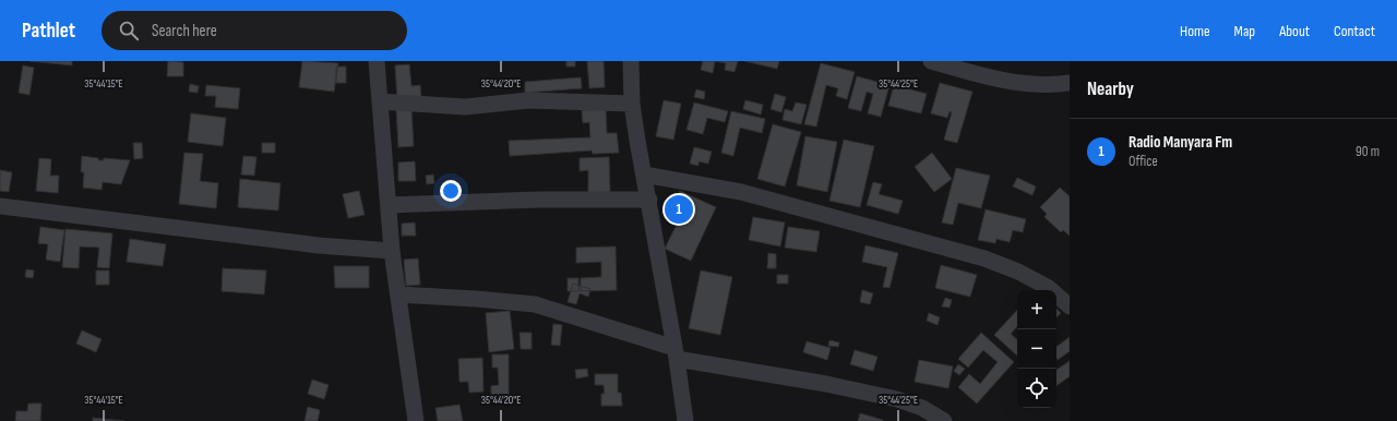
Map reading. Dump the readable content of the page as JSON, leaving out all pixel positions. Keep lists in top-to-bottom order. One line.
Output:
{"page":{"header":"Pathlet","search":"Search here","nav":["Home","Map","About","Contact"],"heading":"Nearby","list":[{"mark":"1","name":"Radio Manyara Fm","note":"Office","value":"90 m"}],"pins":"1","map_buttons":["+","−"]},"coordinates":["35°44'15\"E","35°44'20\"E","35°44'25\"E"]}
